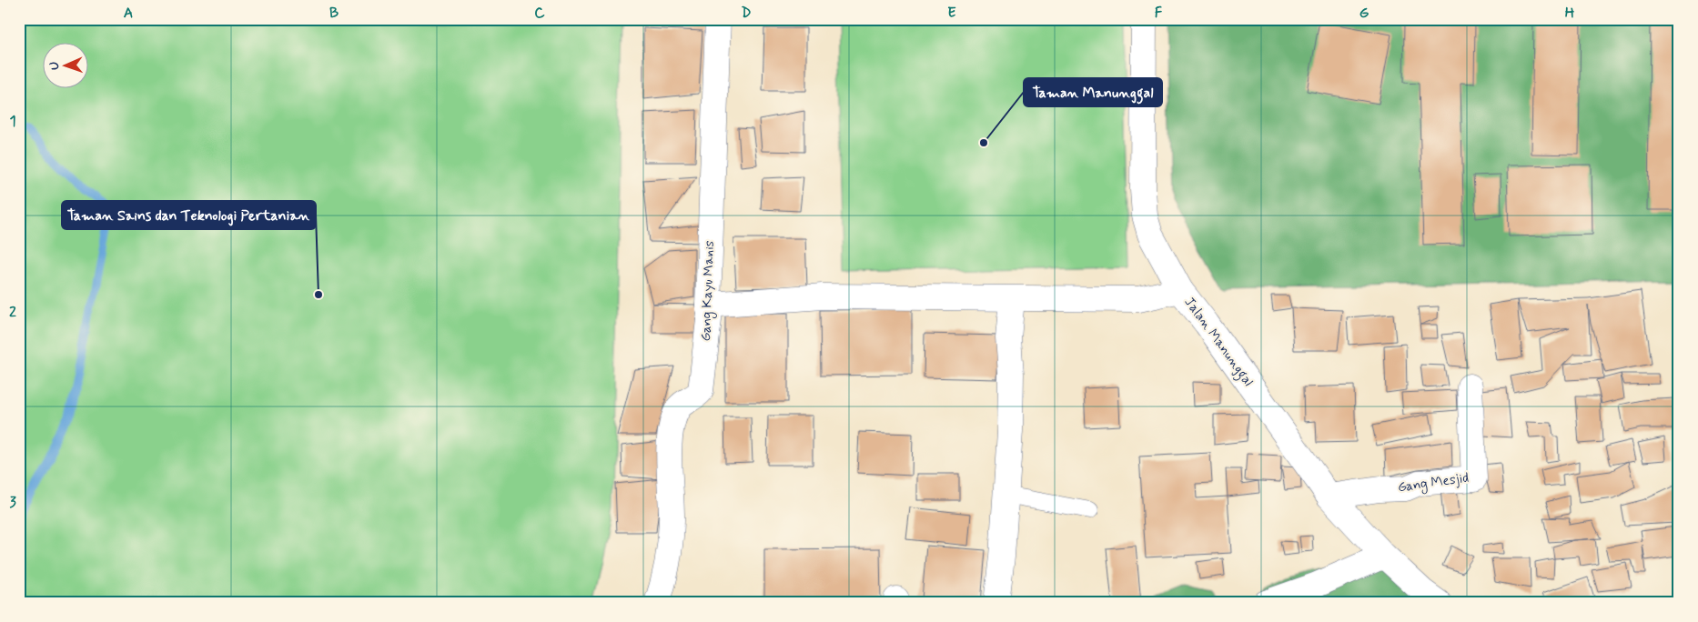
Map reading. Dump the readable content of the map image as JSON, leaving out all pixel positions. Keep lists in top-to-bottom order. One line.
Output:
{"streets":{"street":["Gang Kayu Manis","Jalan Manunggal","Gang Mesjid"]},"crossings":[["Jalan Manunggal","Gang Mesjid"]],"places":["Taman Manunggal","Taman Sains dan Teknologi Pertanian"],"north":"left","grid":{"columns":["A","B","C","D","E","F","G","H"],"rows":["1","2","3"]}}
